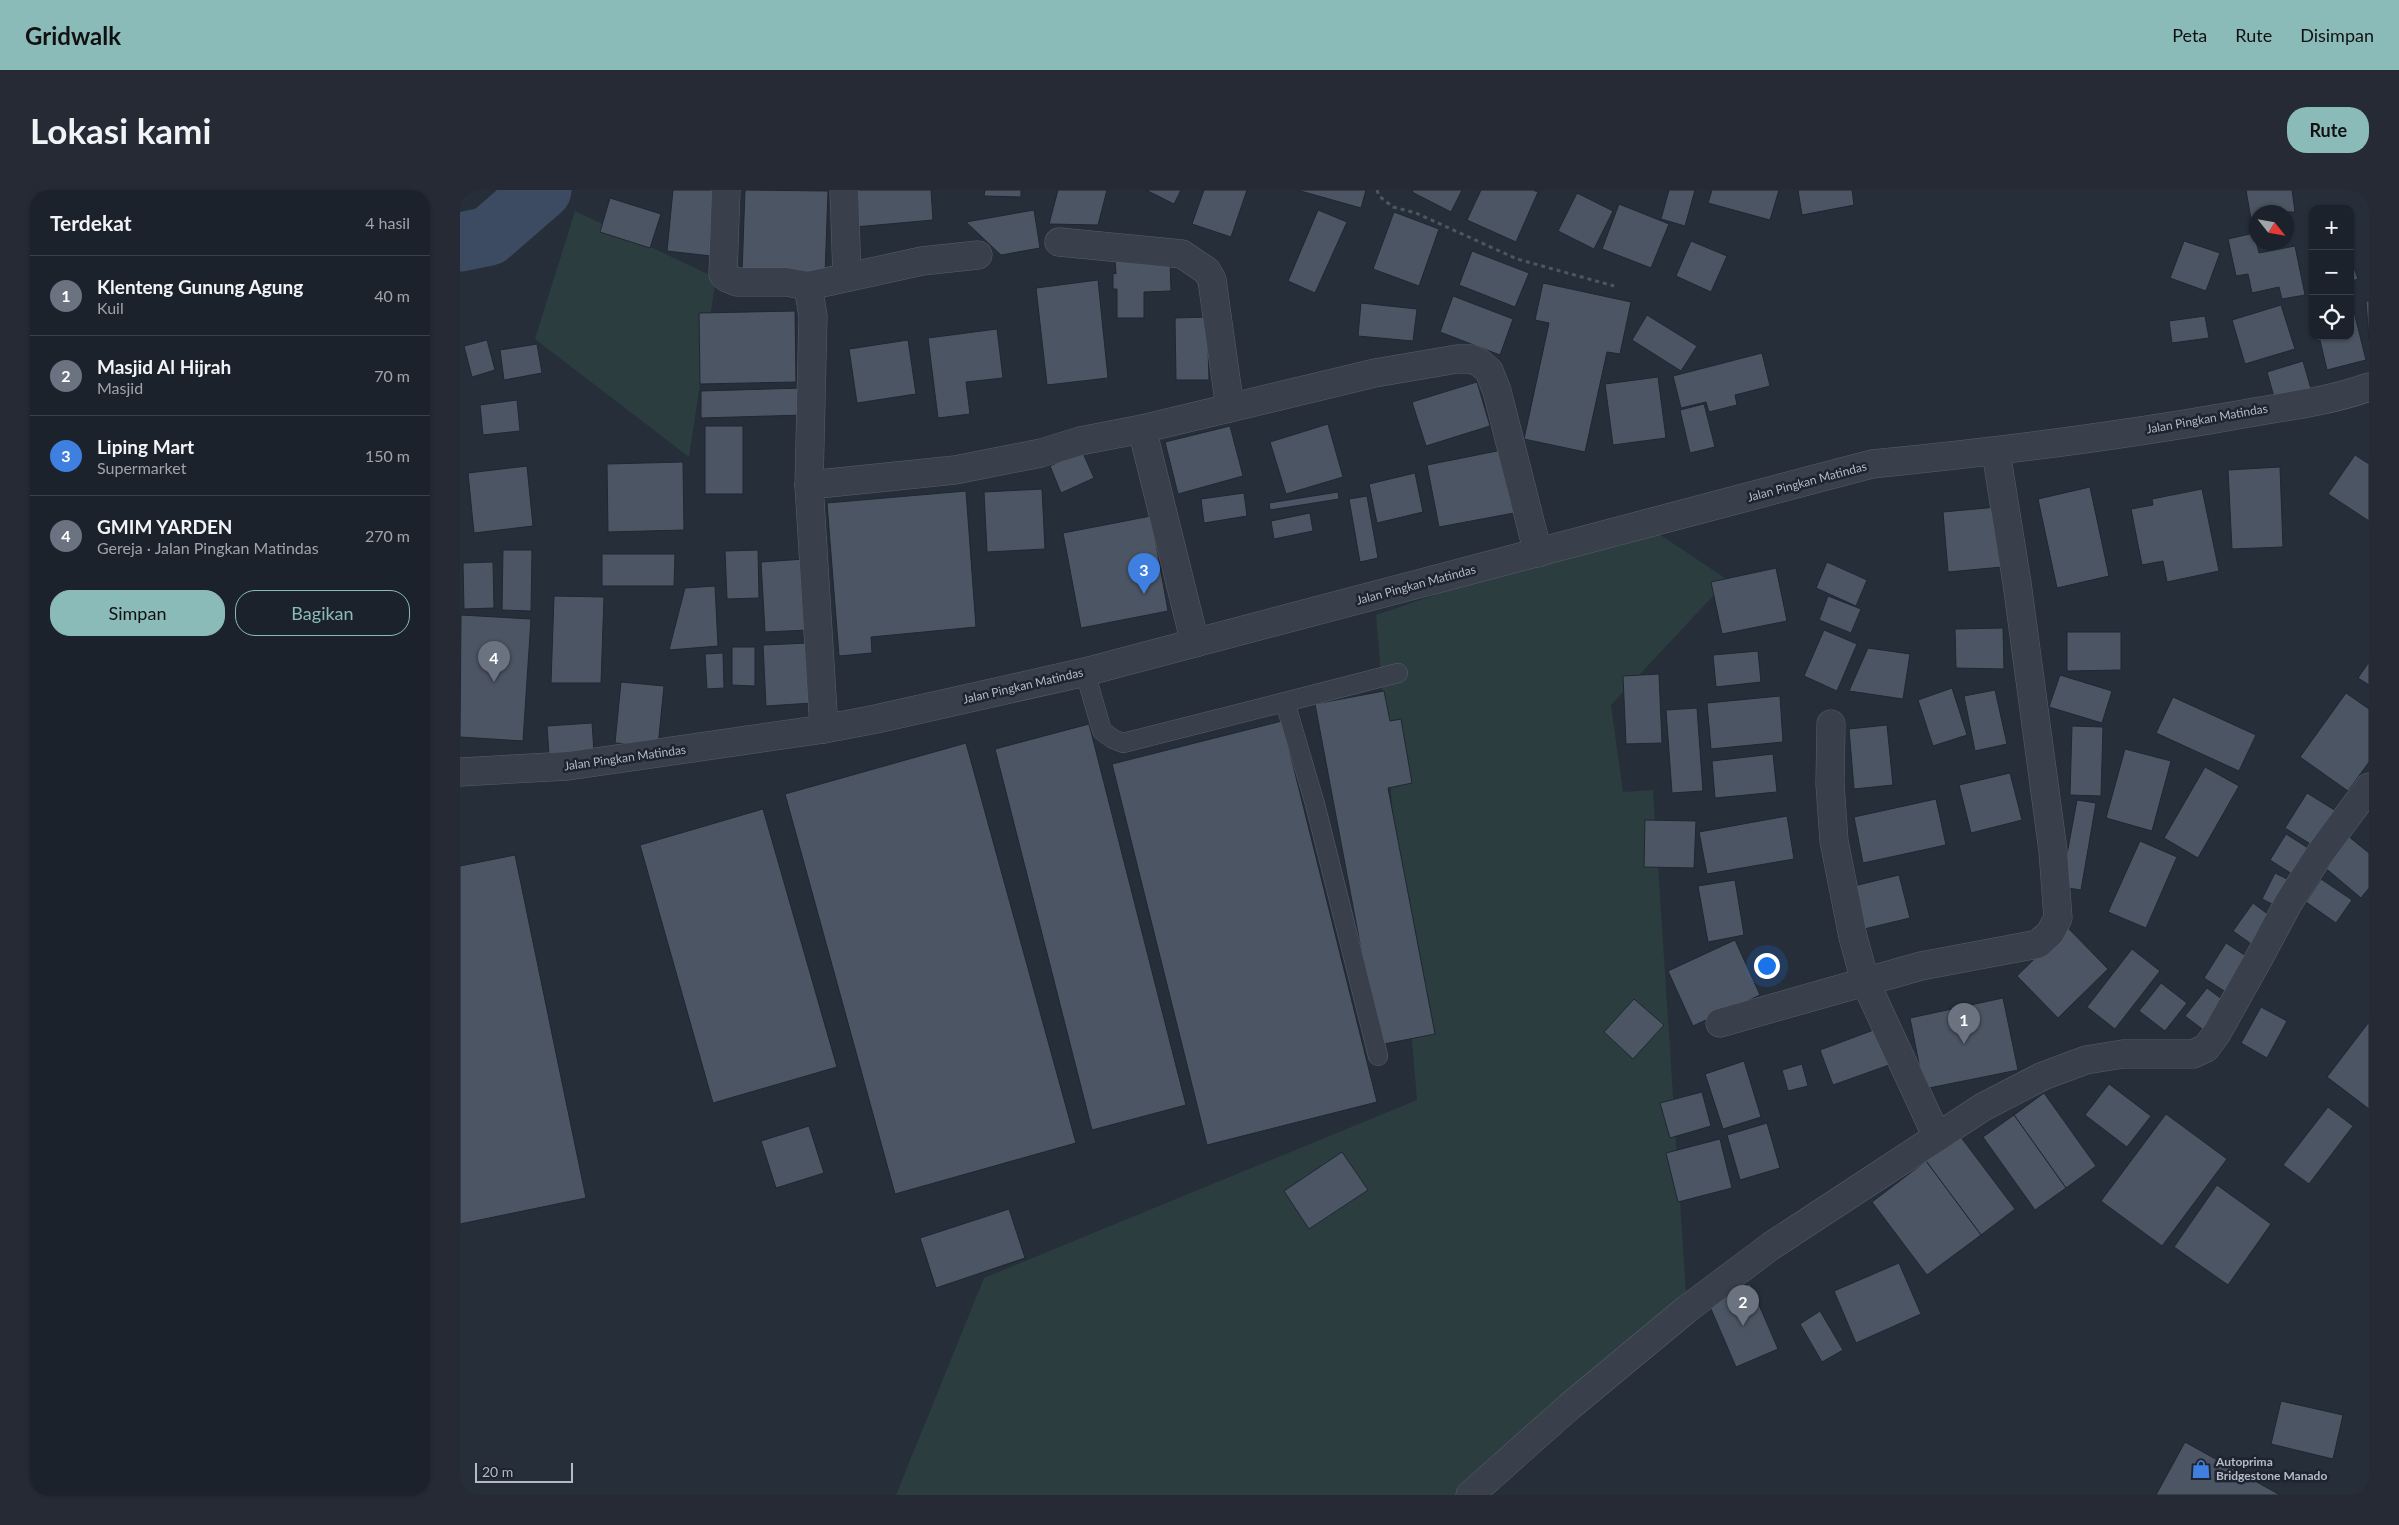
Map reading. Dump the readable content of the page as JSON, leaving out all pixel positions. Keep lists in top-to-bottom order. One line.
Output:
{"streets":{"street":["Jalan Pingkan Matindas"]},"places":{"shop":["Autoprima Bridgestone Manado"]},"scale_bar":"20 m","north":"bottom right","page":{"header":"Gridwalk","nav":["Peta","Rute","Disimpan"],"buttons":["Rute",["Simpan","Bagikan"]],"title":"Lokasi kami","heading":["Terdekat","4 hasil"],"map_buttons":["+","−"],"list":[{"mark":"1","name":"Klenteng Gunung Agung","note":"Kuil","value":"40 m"},{"mark":"2","name":"Masjid Al Hijrah","note":"Masjid","value":"70 m"},{"mark":"3","name":"Liping Mart","note":"Supermarket","value":"150 m"},{"mark":"4","name":"GMIM YARDEN","note":"Gereja · Jalan Pingkan Matindas","value":"270 m"}],"pins":["3","4","1","2"],"scale":"20 m"}}
